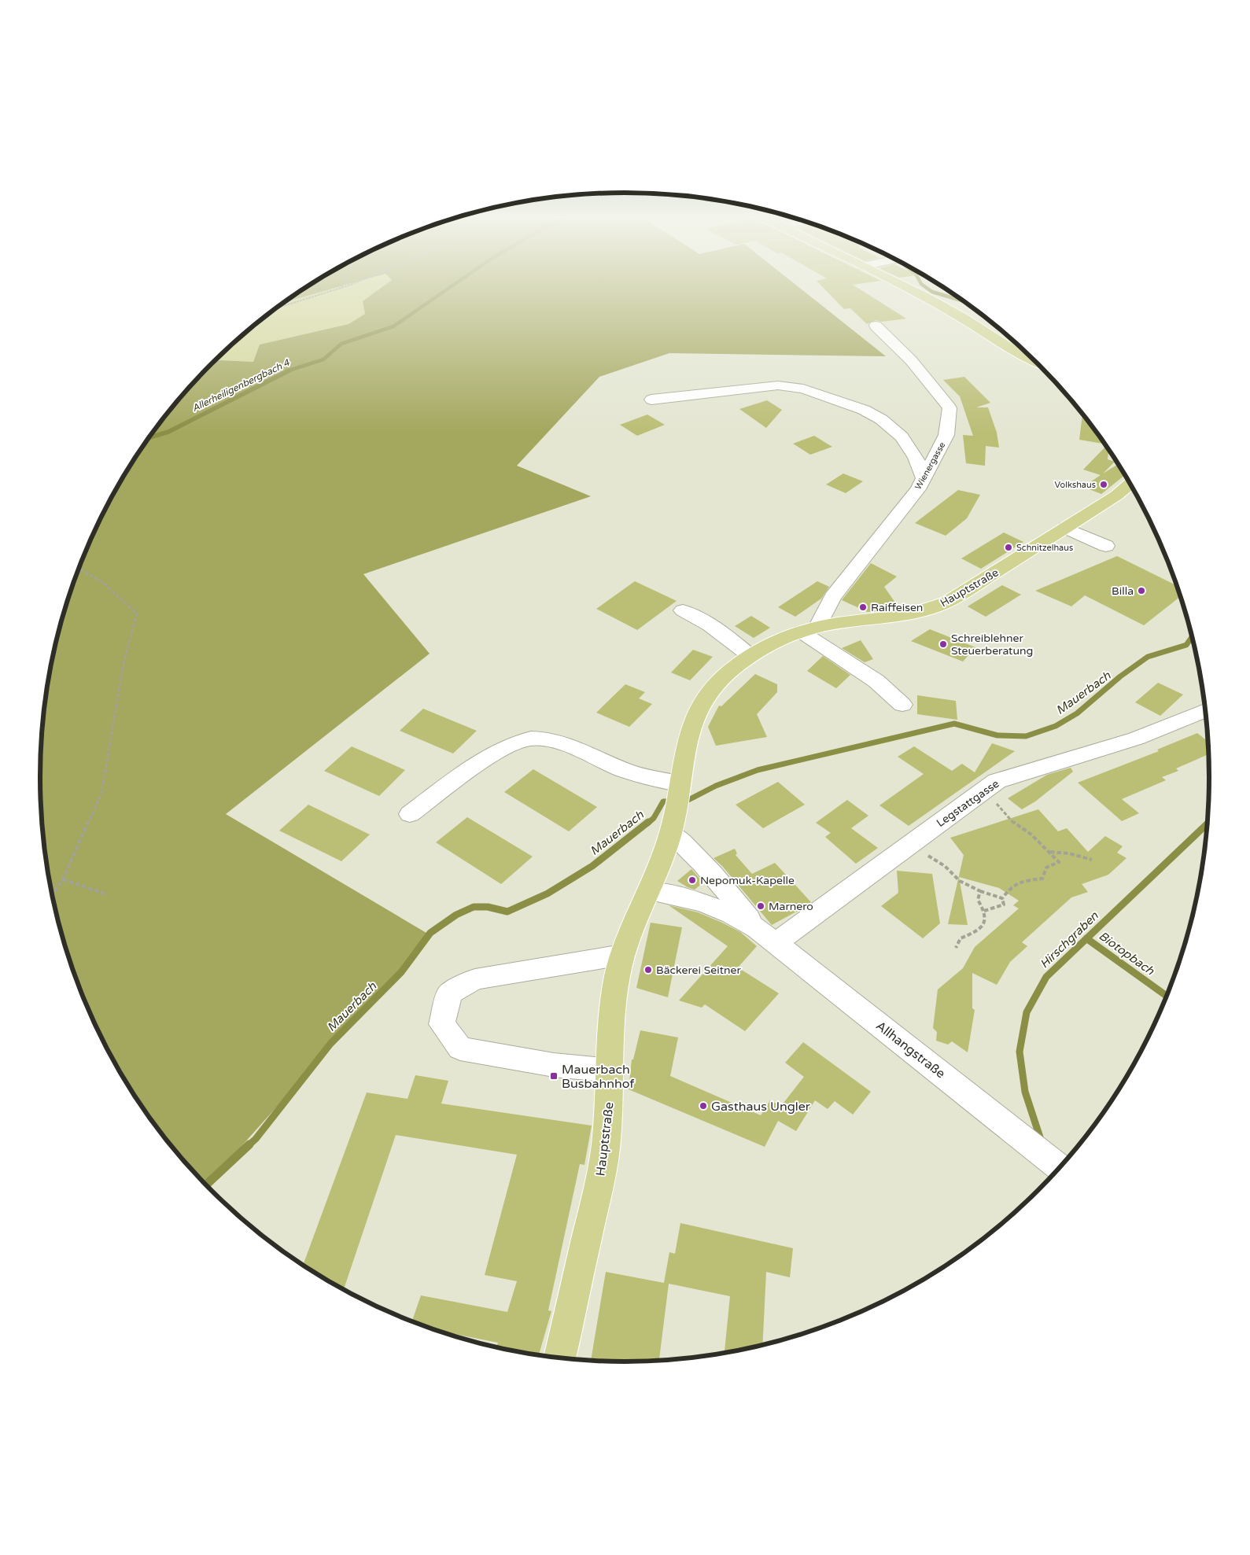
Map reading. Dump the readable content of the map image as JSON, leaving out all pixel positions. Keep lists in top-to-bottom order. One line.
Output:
{"streets":{"main road":["Hauptstraße"],"street":["Wienergasse","Legstattgasse","Allhangstraße"]},"crossings":[["Wienergasse","Hauptstraße"],["Hauptstraße","Allhangstraße"],["Legstattgasse","Allhangstraße"]],"water":["Allerheiligenbergbach 4","Mauerbach","Hirschgraben","Biotopbach"],"places":{"other":["Volkshaus","Schnitzelhaus","Billa","Raiffeisen","Schreiblehner Steuerberatung","Nepomuk-Kapelle","Marnero","Bäckerei Seitner","Gasthaus Ungler"],"transit":["Mauerbach Busbahnhof"]}}
